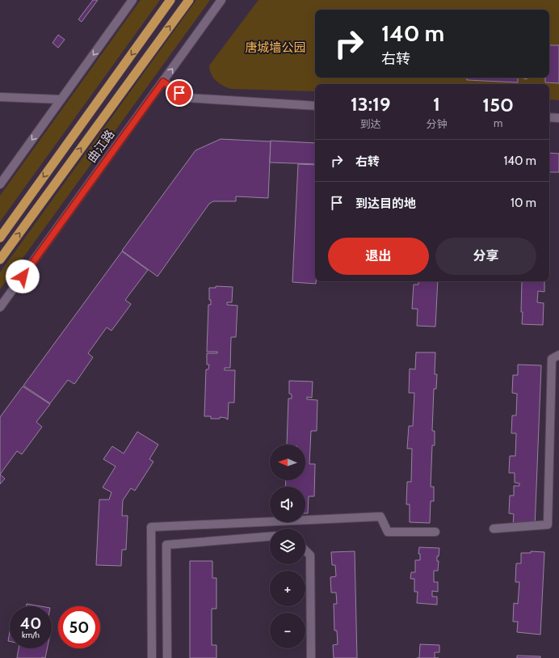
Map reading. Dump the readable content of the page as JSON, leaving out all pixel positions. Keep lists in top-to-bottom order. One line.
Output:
{"streets":{"highway":["曲江路"]},"parks":["唐城墙公园"],"north":"left","page":{"turn":["140 m","右转"],"eta":["13:19","到达","1","分钟","150","m"],"list":[{"name":"右转","value":"140 m"},{"name":"到达目的地","value":"10 m"}],"buttons":["退出","分享"],"map_buttons":["+","−"],"speed":"40 km/h","limit":"50"}}
